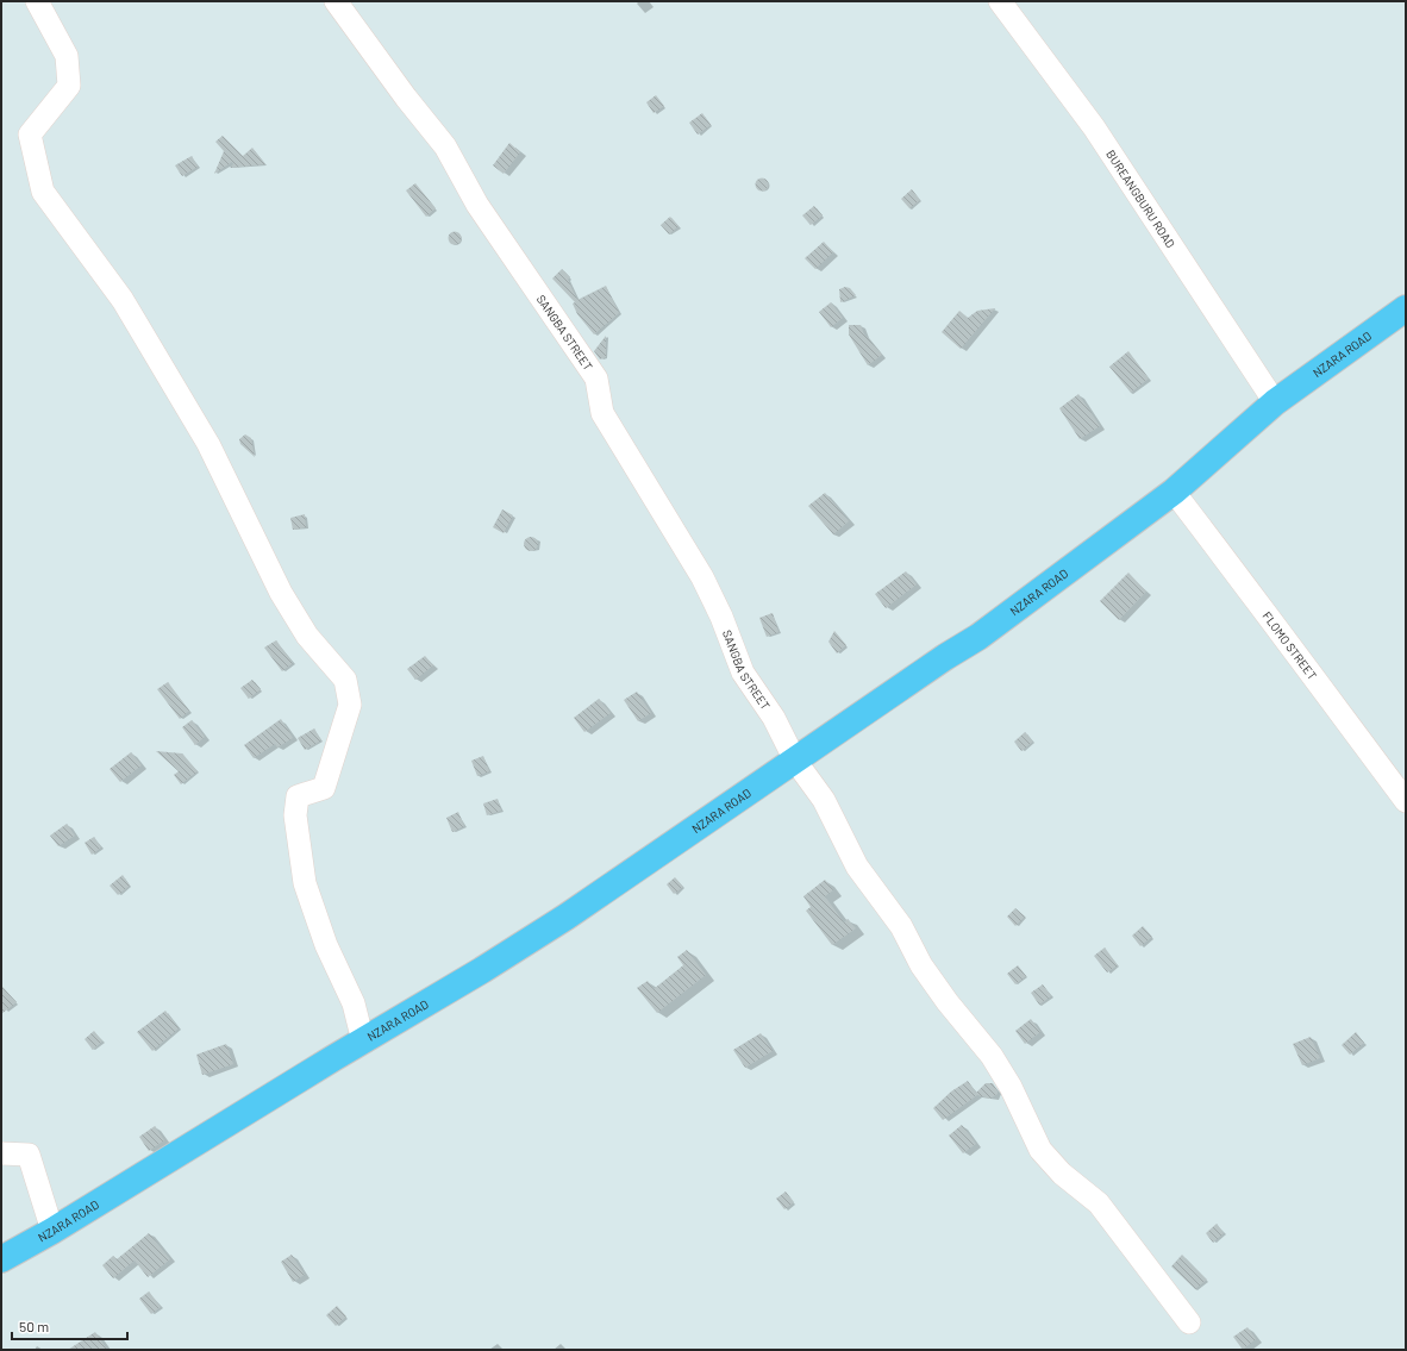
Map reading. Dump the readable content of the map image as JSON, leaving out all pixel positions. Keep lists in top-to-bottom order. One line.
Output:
{"streets":{"main road":["NZARA ROAD"],"street":["BUREANGBURU ROAD","SANGBA STREET","FLOMO STREET"]},"crossings":[["BUREANGBURU ROAD","NZARA ROAD"],["SANGBA STREET","NZARA ROAD"],["NZARA ROAD","FLOMO STREET"]],"scale_bar":"50 m"}
